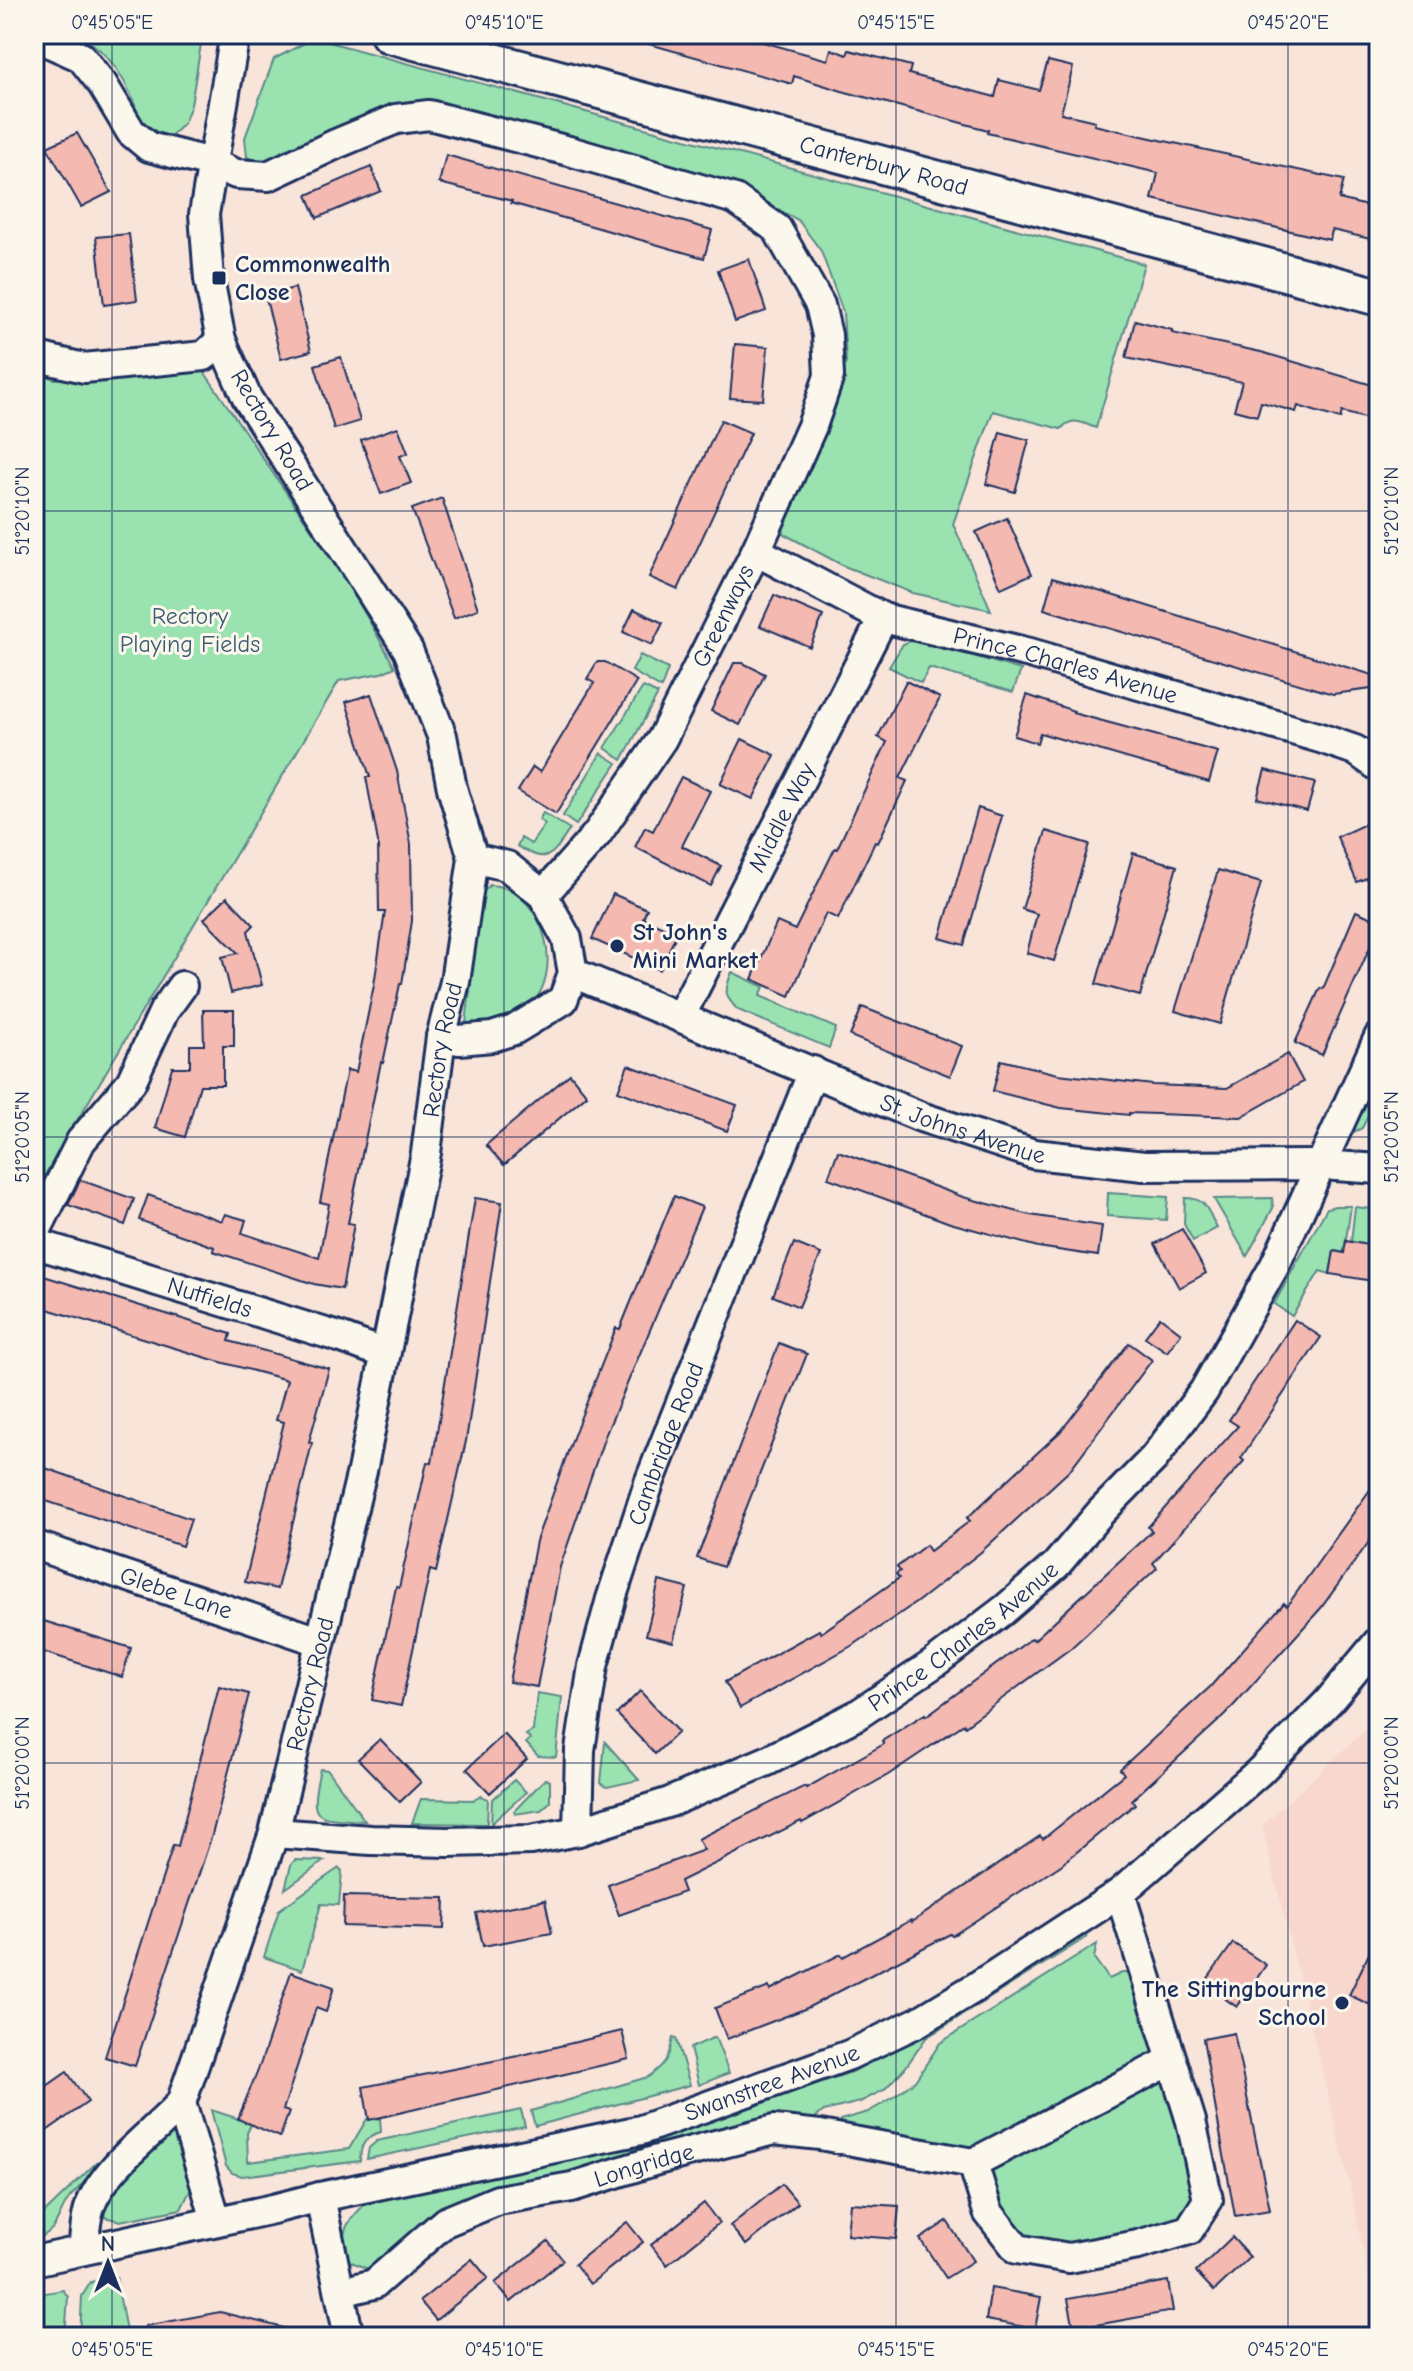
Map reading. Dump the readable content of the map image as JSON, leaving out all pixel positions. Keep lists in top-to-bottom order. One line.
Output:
{"streets":{"main road":["Canterbury Road"],"street":["Rectory Road","Greenways","Prince Charles Avenue","Middle Way","St. Johns Avenue","Nutfields","Cambridge Road","Glebe Lane","Swanstree Avenue","Longridge"]},"crossings":[["Rectory Road","Greenways"],["Rectory Road","Prince Charles Avenue"],["Rectory Road","Nutfields"],["Rectory Road","Glebe Lane"],["Rectory Road","Swanstree Avenue"],["Greenways","Prince Charles Avenue"],["Prince Charles Avenue","Middle Way"],["Prince Charles Avenue","St. Johns Avenue"],["Prince Charles Avenue","Cambridge Road"],["Middle Way","St. Johns Avenue"],["St. Johns Avenue","Cambridge Road"]],"parks":["Rectory Playing Fields"],"places":{"transit":["Commonwealth Close"],"other":["St John's Mini Market","The Sittingbourne School"]},"north":"top","coordinates":["0°45'05\"E","0°45'10\"E","0°45'15\"E","0°45'20\"E","51°20'10\"N","51°20'05\"N","51°20'00\"N"]}
